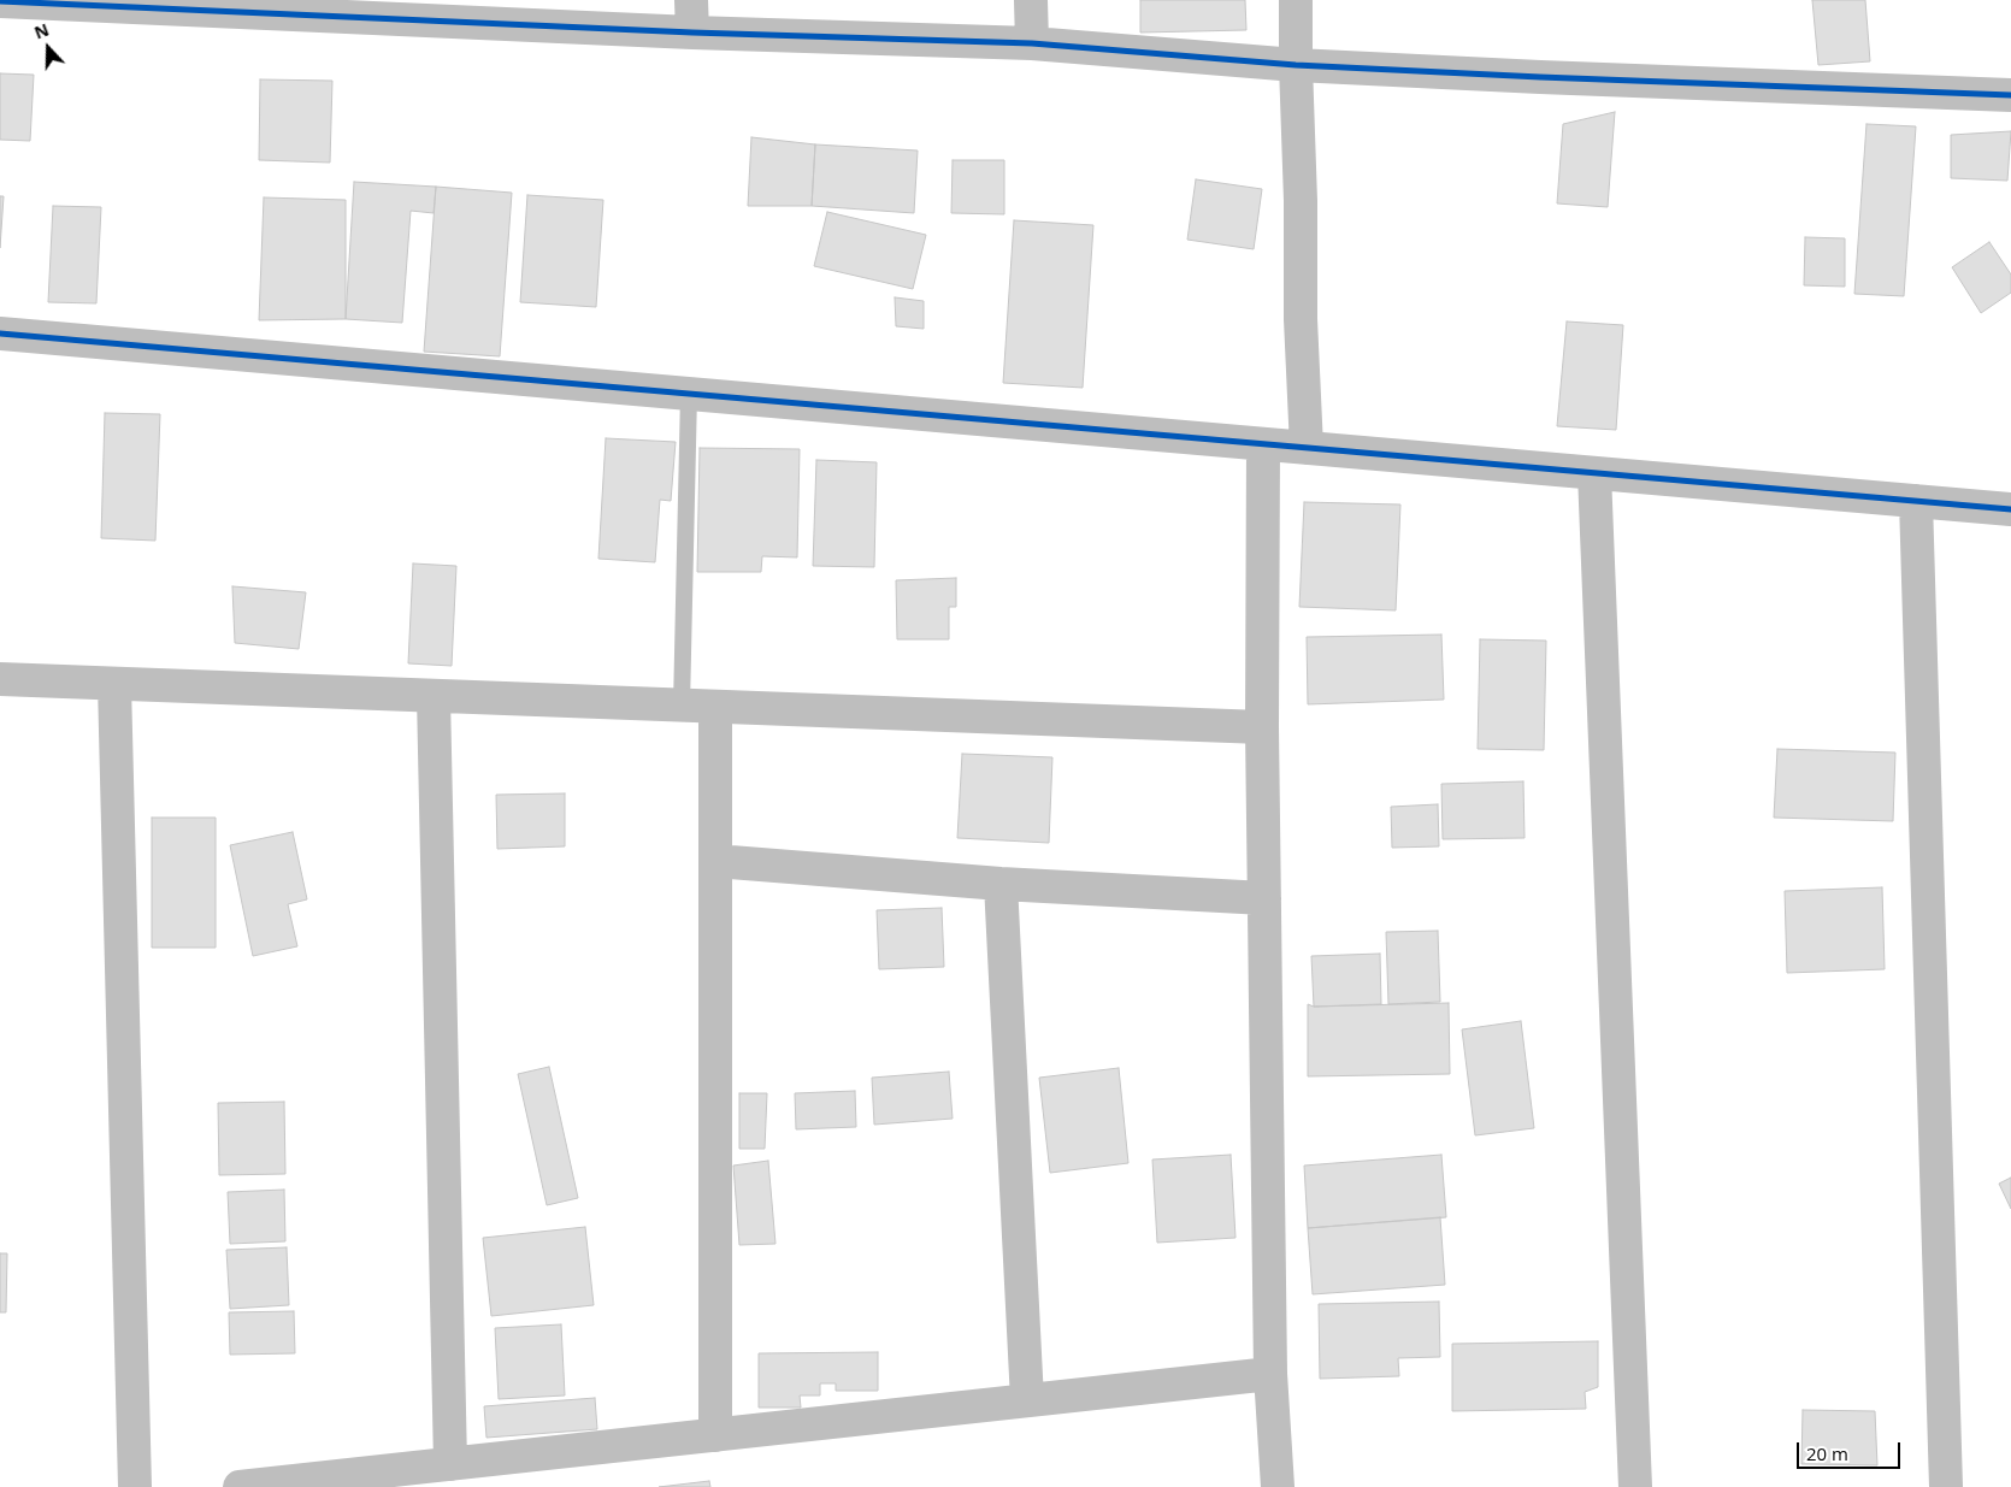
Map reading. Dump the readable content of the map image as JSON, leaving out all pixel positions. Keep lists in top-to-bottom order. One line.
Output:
{"scale_bar":"20 m","north":"top"}
